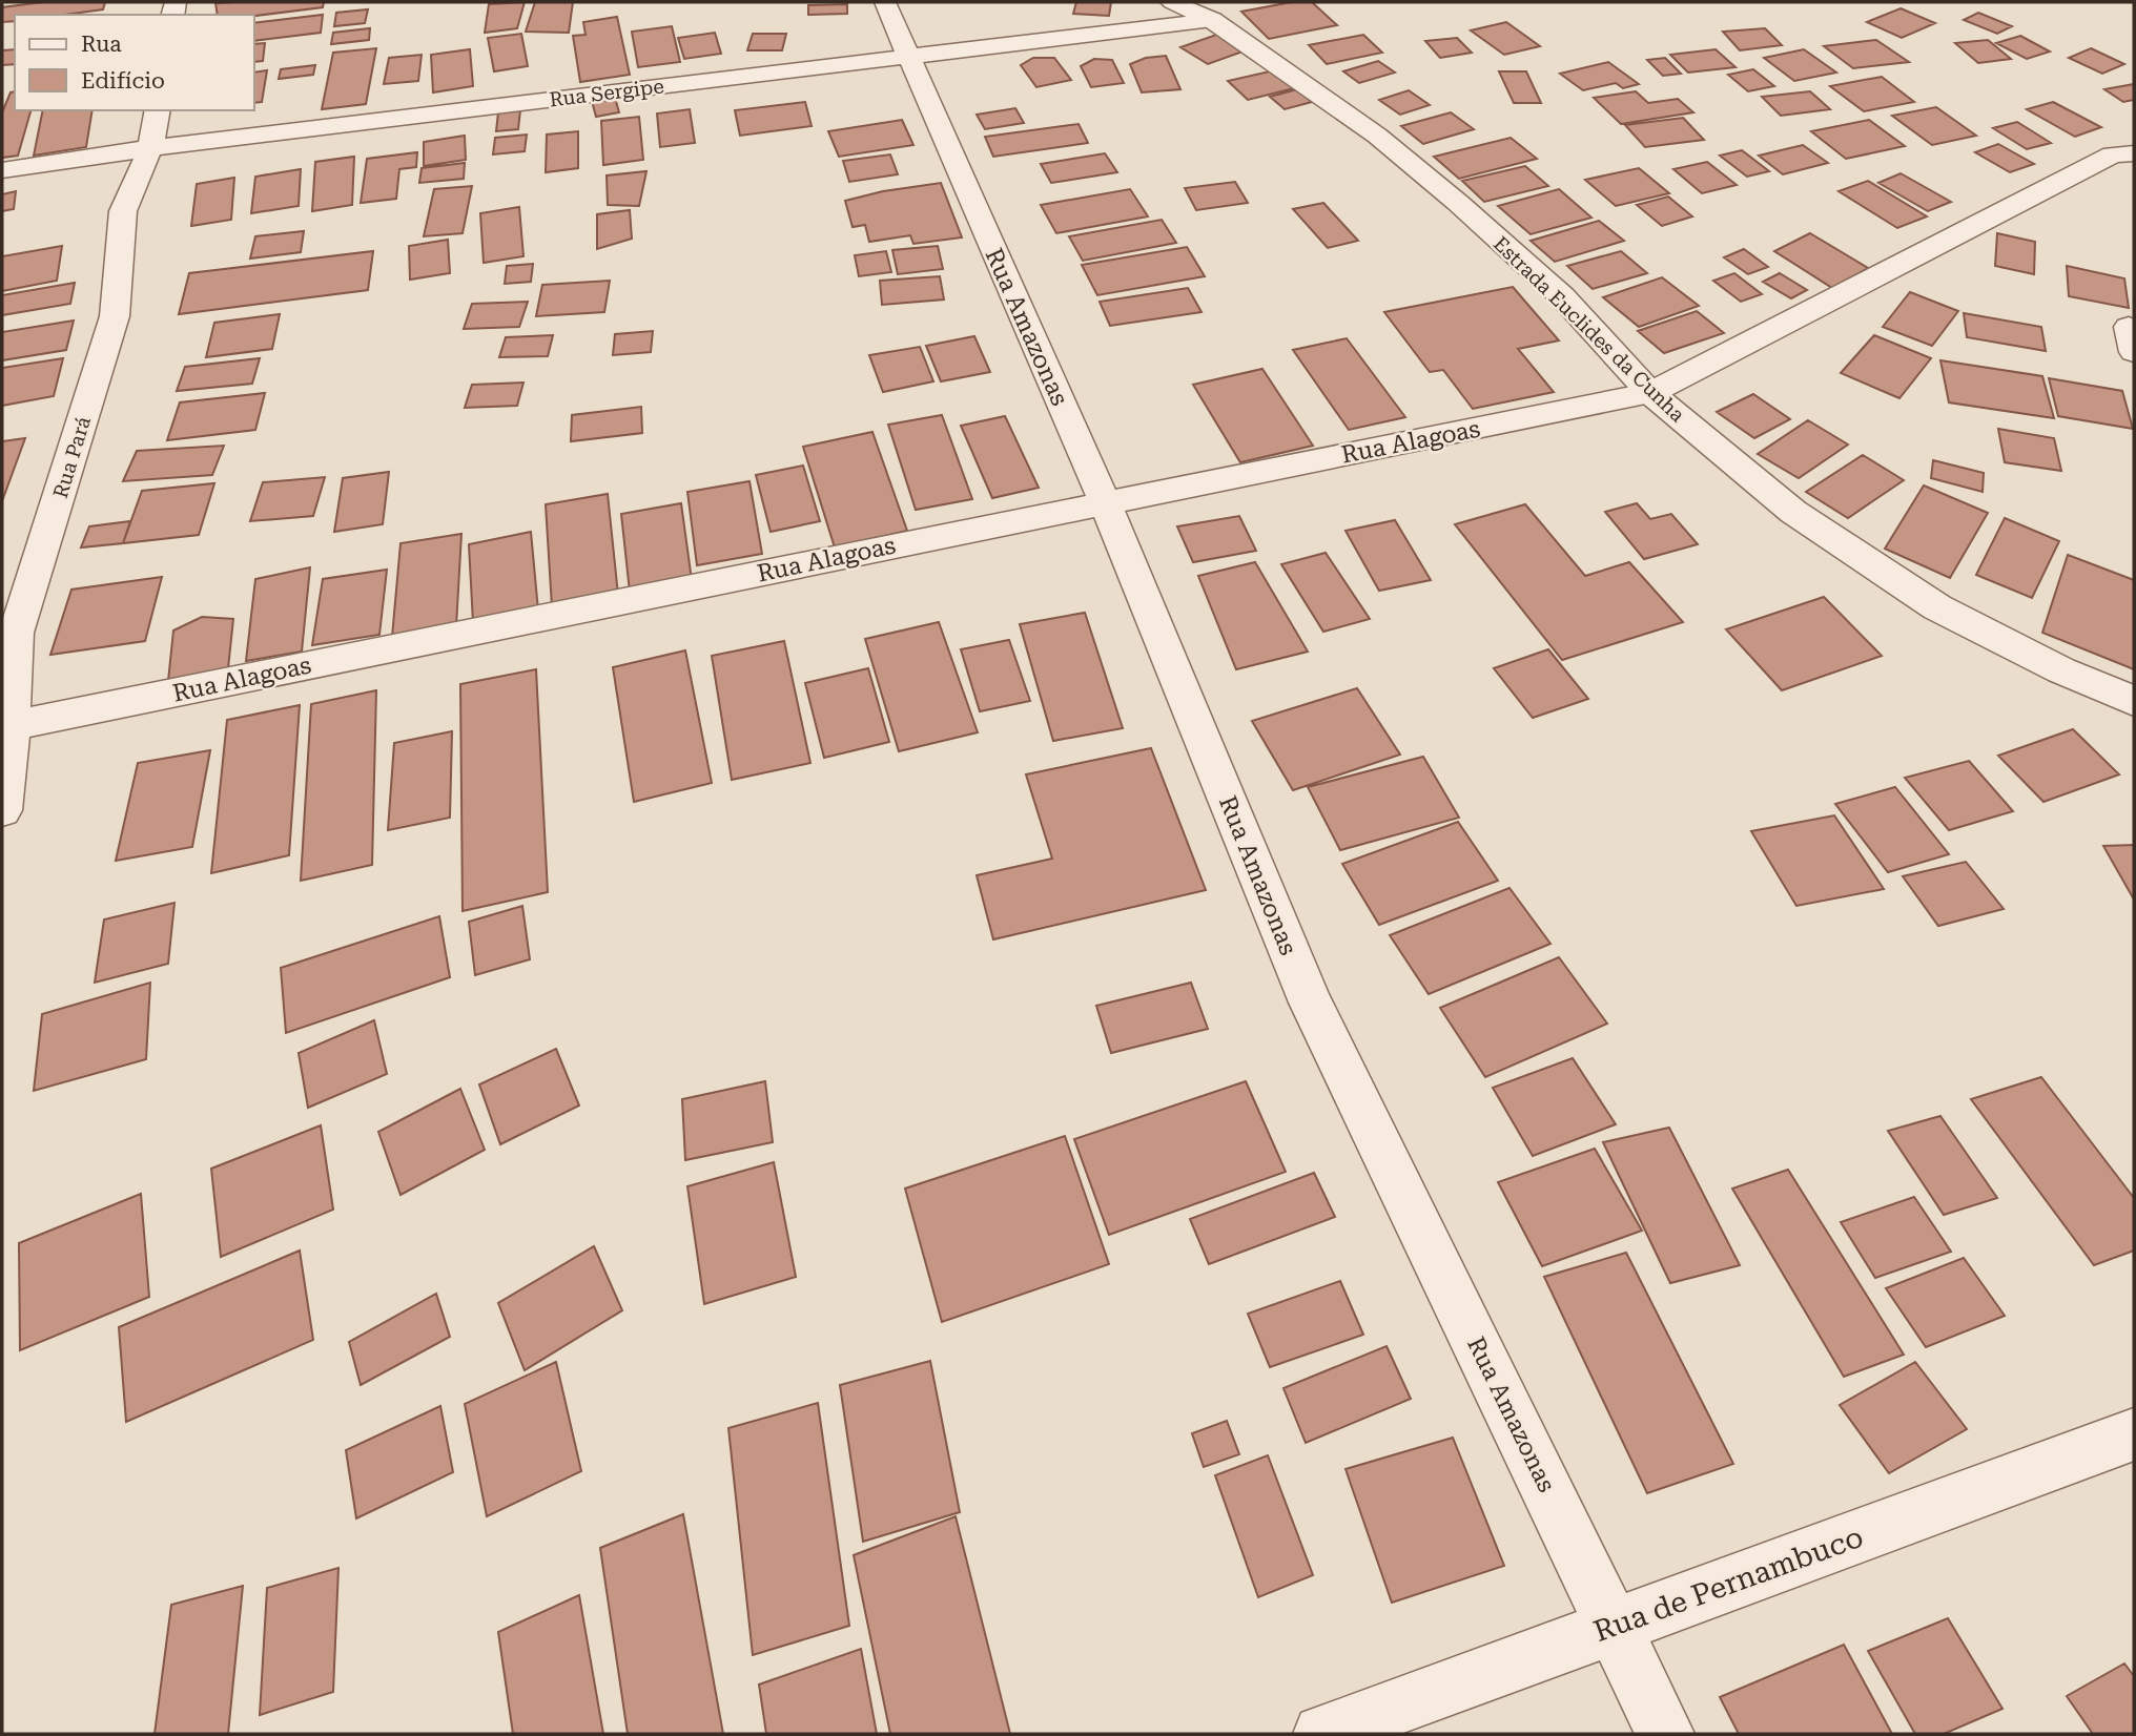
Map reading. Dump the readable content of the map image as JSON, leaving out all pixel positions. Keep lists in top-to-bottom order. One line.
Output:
{"streets":{"street":["Rua Sergipe","Rua Amazonas","Estrada Euclides da Cunha","Rua Alagoas","Rua Pará","Rua de Pernambuco"]},"crossings":[["Rua Sergipe","Rua Amazonas"],["Rua Sergipe","Estrada Euclides da Cunha"],["Rua Sergipe","Rua Pará"],["Rua Amazonas","Rua Alagoas"],["Rua Amazonas","Rua de Pernambuco"],["Estrada Euclides da Cunha","Rua Alagoas"],["Rua Alagoas","Rua Pará"]],"legend":["Rua","Edifício"]}
